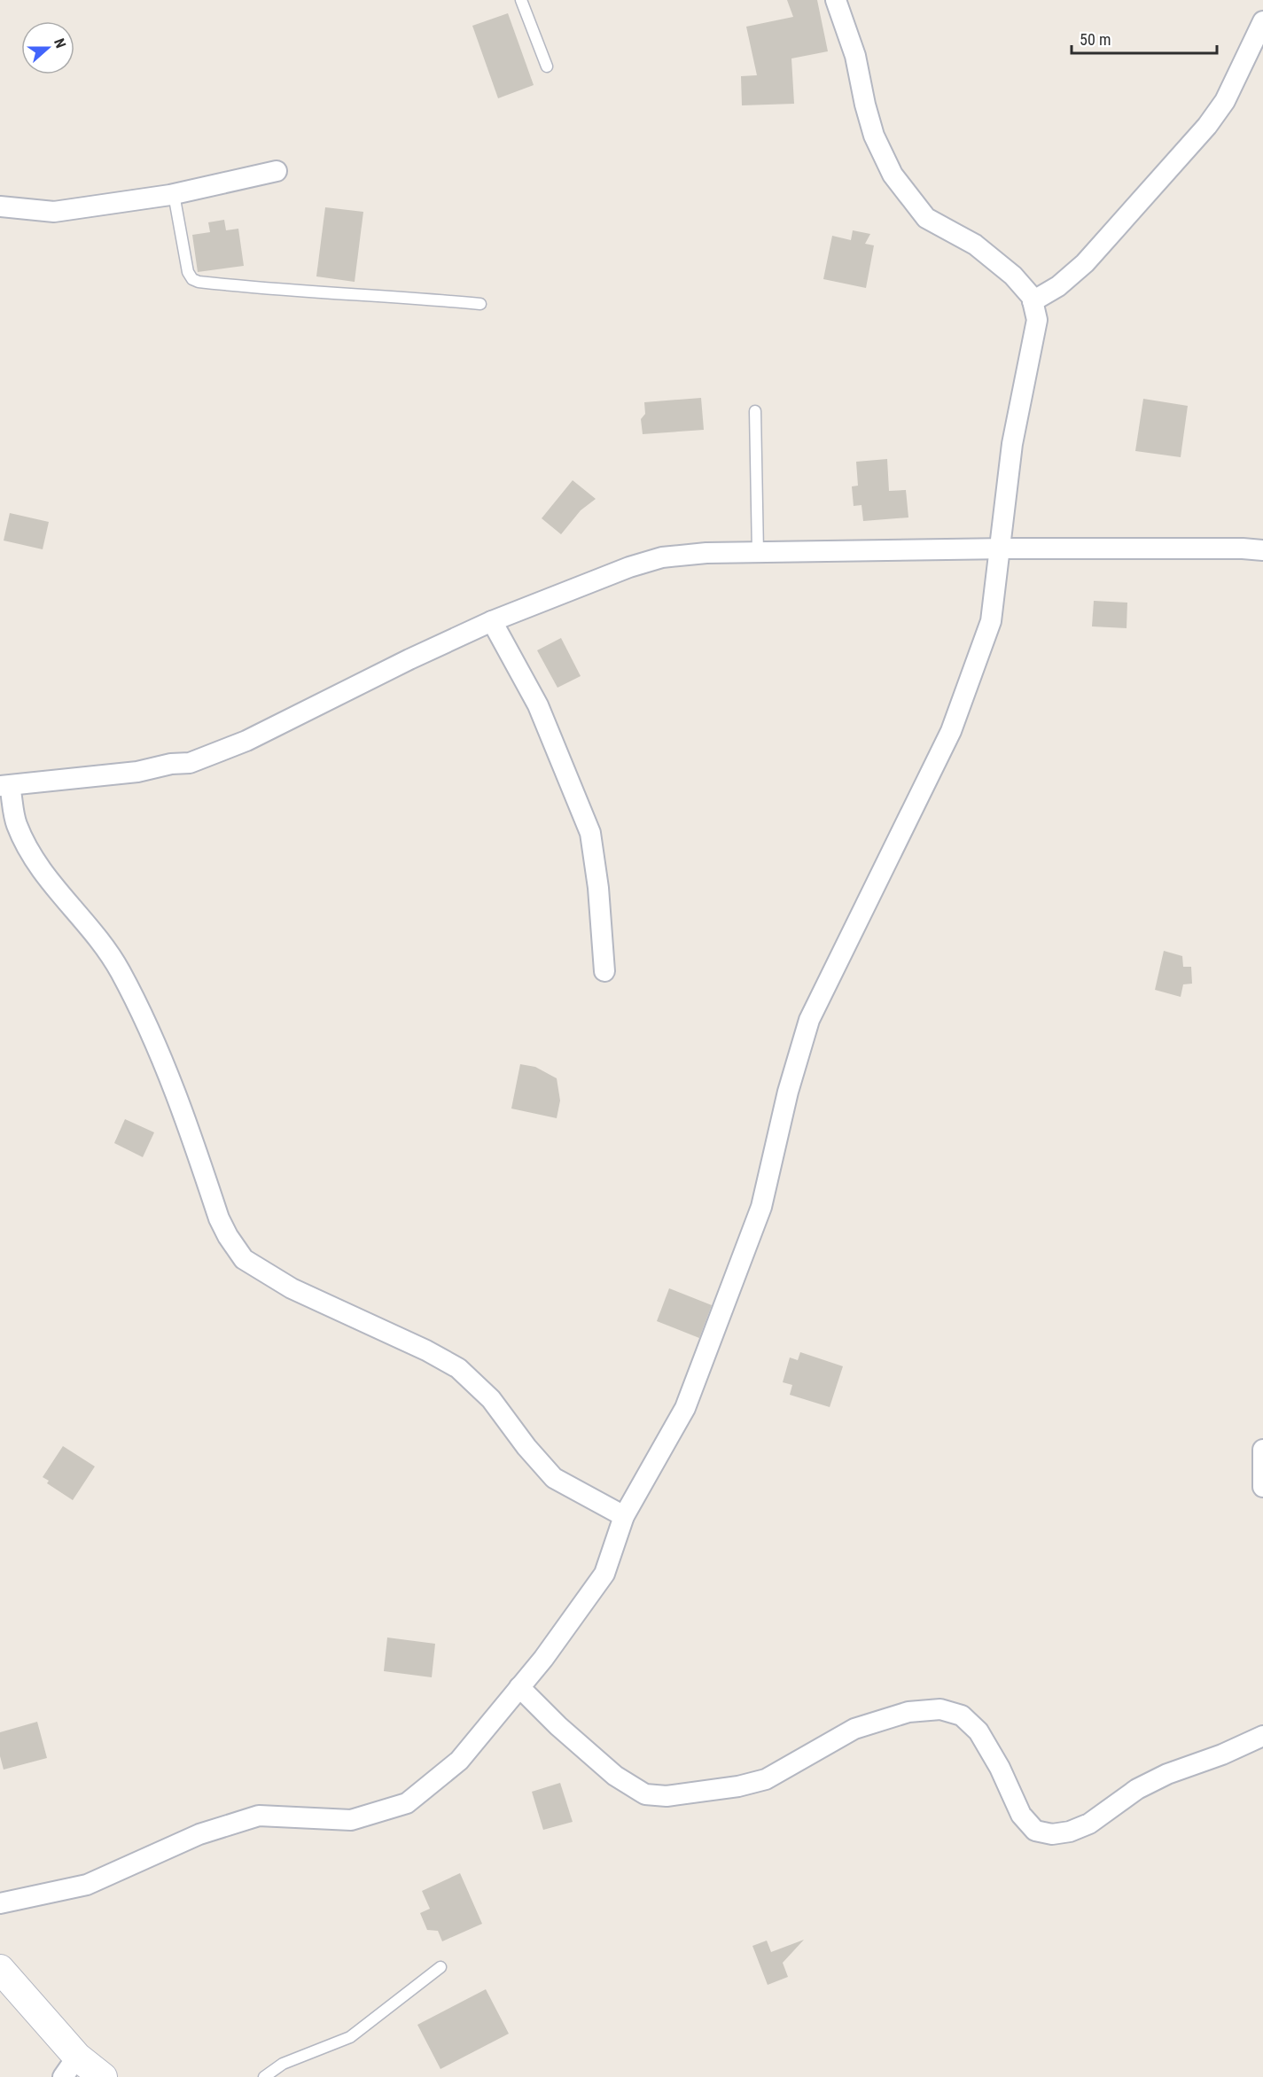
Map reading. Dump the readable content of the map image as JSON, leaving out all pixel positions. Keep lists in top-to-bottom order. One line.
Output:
{"scale_bar":"50 m","north":"right"}
